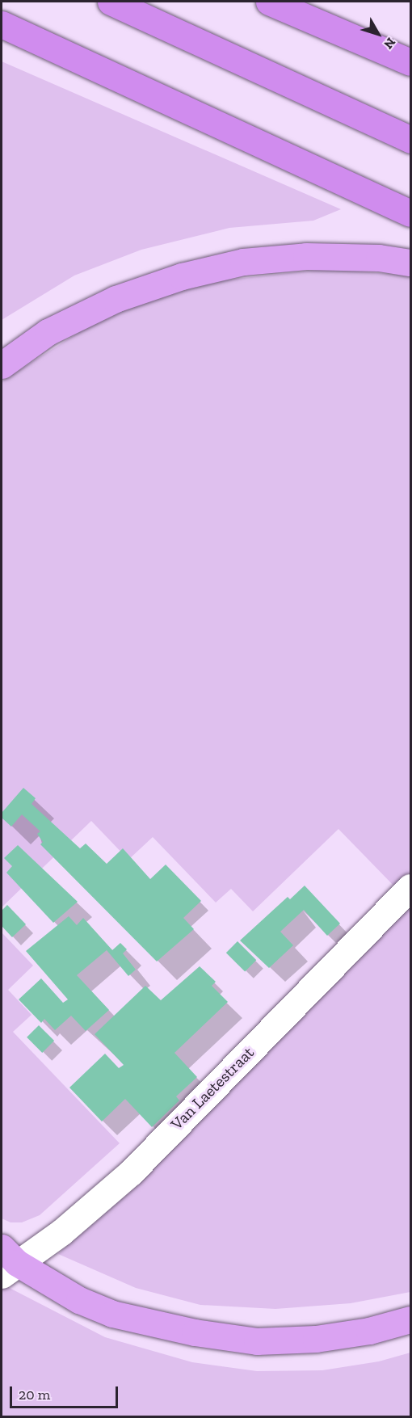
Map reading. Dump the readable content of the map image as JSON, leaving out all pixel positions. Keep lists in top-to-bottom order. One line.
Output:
{"streets":{"street":["Van Laetestraat"]},"scale_bar":"20 m","north":"bottom right"}
